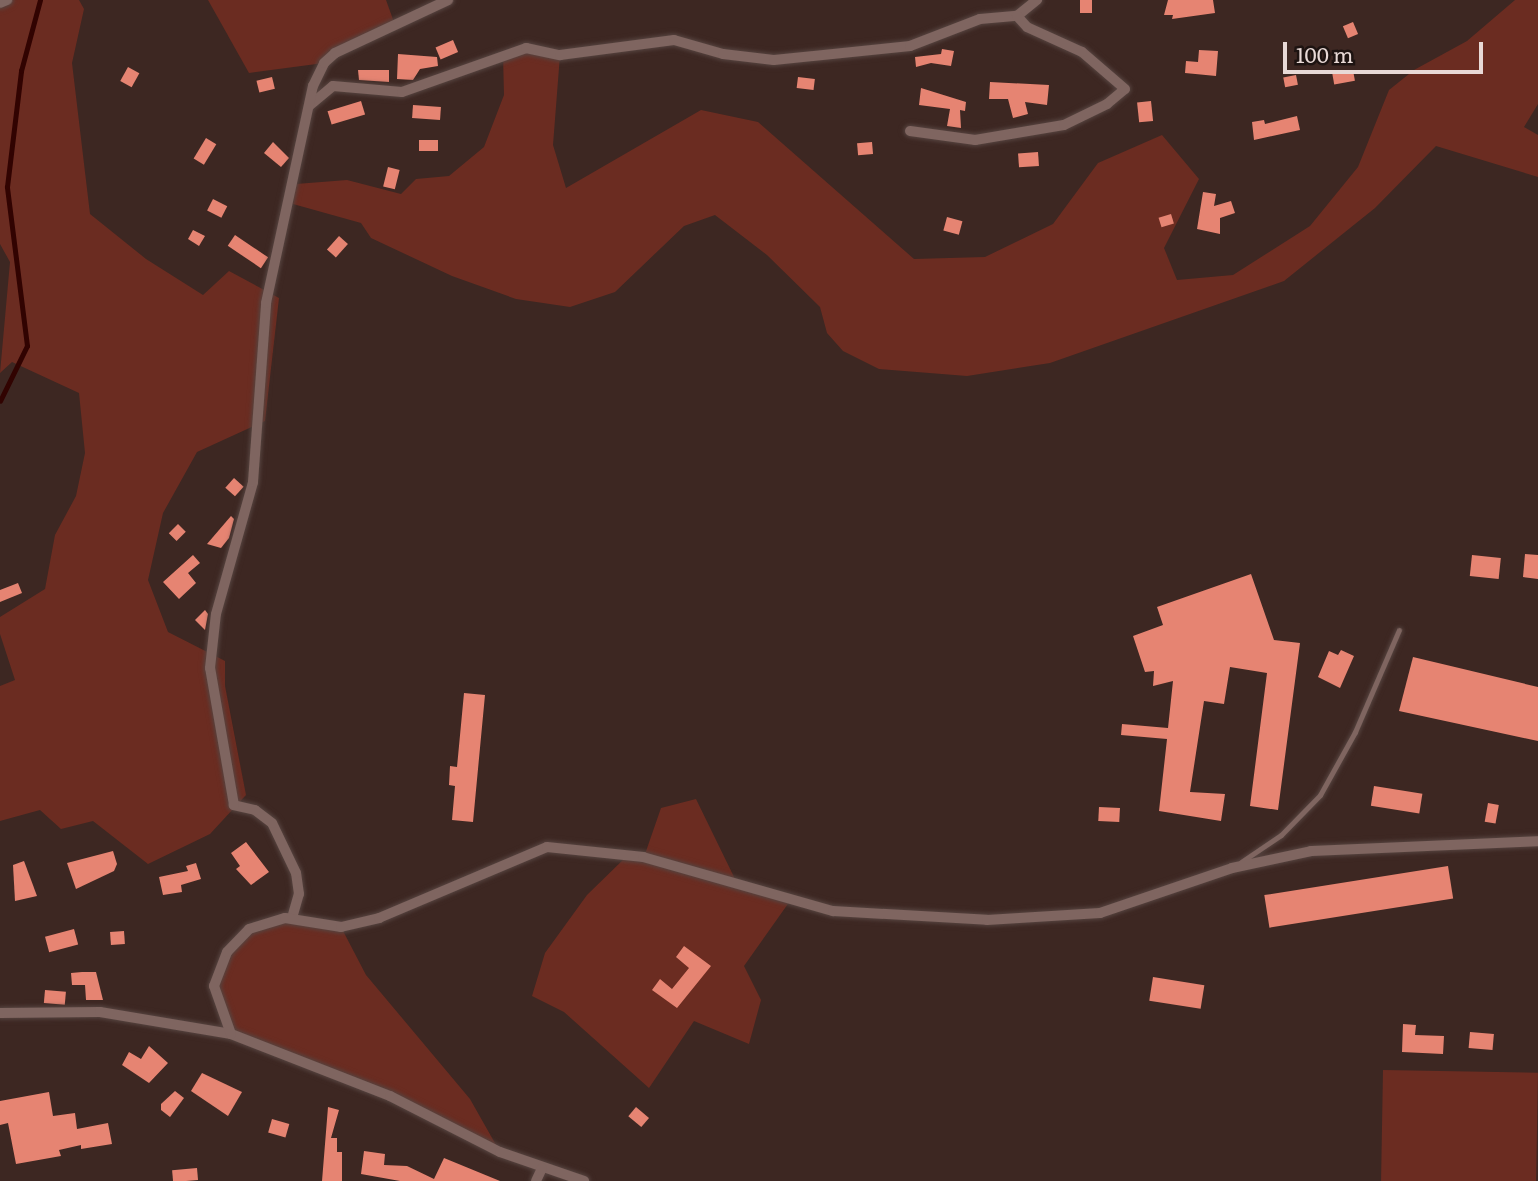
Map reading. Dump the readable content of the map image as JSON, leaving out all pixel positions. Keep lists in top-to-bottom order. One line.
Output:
{"scale_bar":"100 m"}
